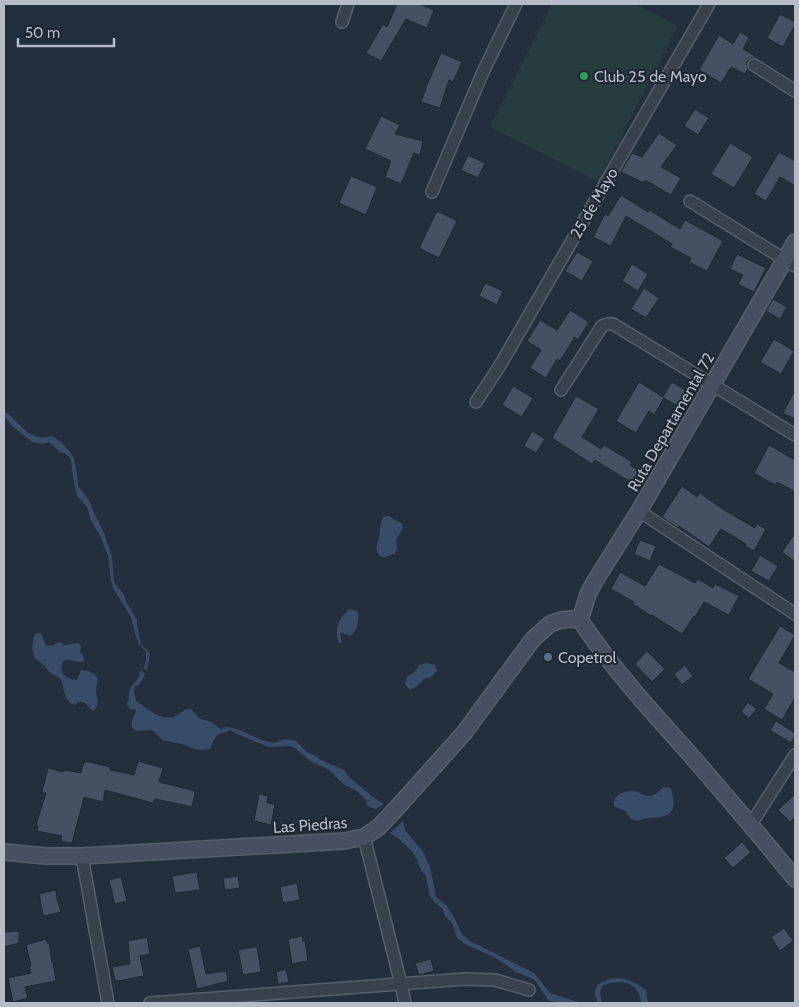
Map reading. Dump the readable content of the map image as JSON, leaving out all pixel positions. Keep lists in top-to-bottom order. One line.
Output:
{"streets":{"main road":["Ruta Departamental 72","Las Piedras"],"street":["25 de Mayo"]},"crossings":[["Ruta Departamental 72","Las Piedras"]],"places":["Club 25 de Mayo","Copetrol"],"scale_bar":"50 m"}
